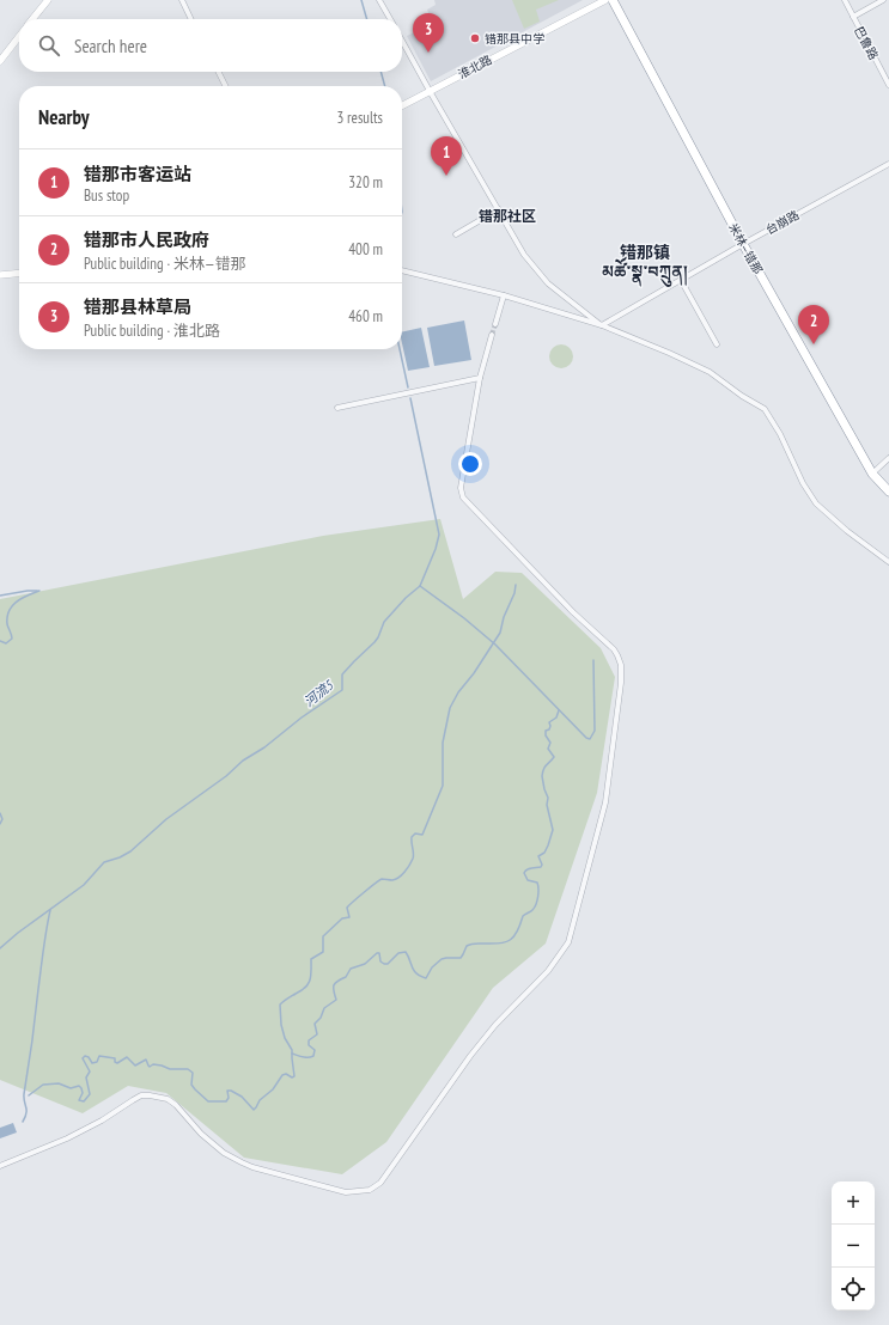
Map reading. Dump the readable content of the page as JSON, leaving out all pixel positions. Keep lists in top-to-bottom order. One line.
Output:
{"streets":{"highway":["米林—错那"],"street":["巴鲁路","淮北路","台崩路"]},"crossings":[["台崩路","米林—错那"]],"districts":["错那社区","错那镇 མཚོ་སྣ་བཀྲུན།"],"water":["河流5"],"places":["错那县中学"],"page":{"pins":["3","1","2"],"search":"Search here","heading":["Nearby","3 results"],"list":[{"mark":"1","name":"错那市客运站","note":"Bus stop","value":"320 m"},{"mark":"2","name":"错那市人民政府","note":"Public building · 米林—错那","value":"400 m"},{"mark":"3","name":"错那县林草局","note":"Public building · 淮北路","value":"460 m"}],"map_buttons":["+","−"]}}
